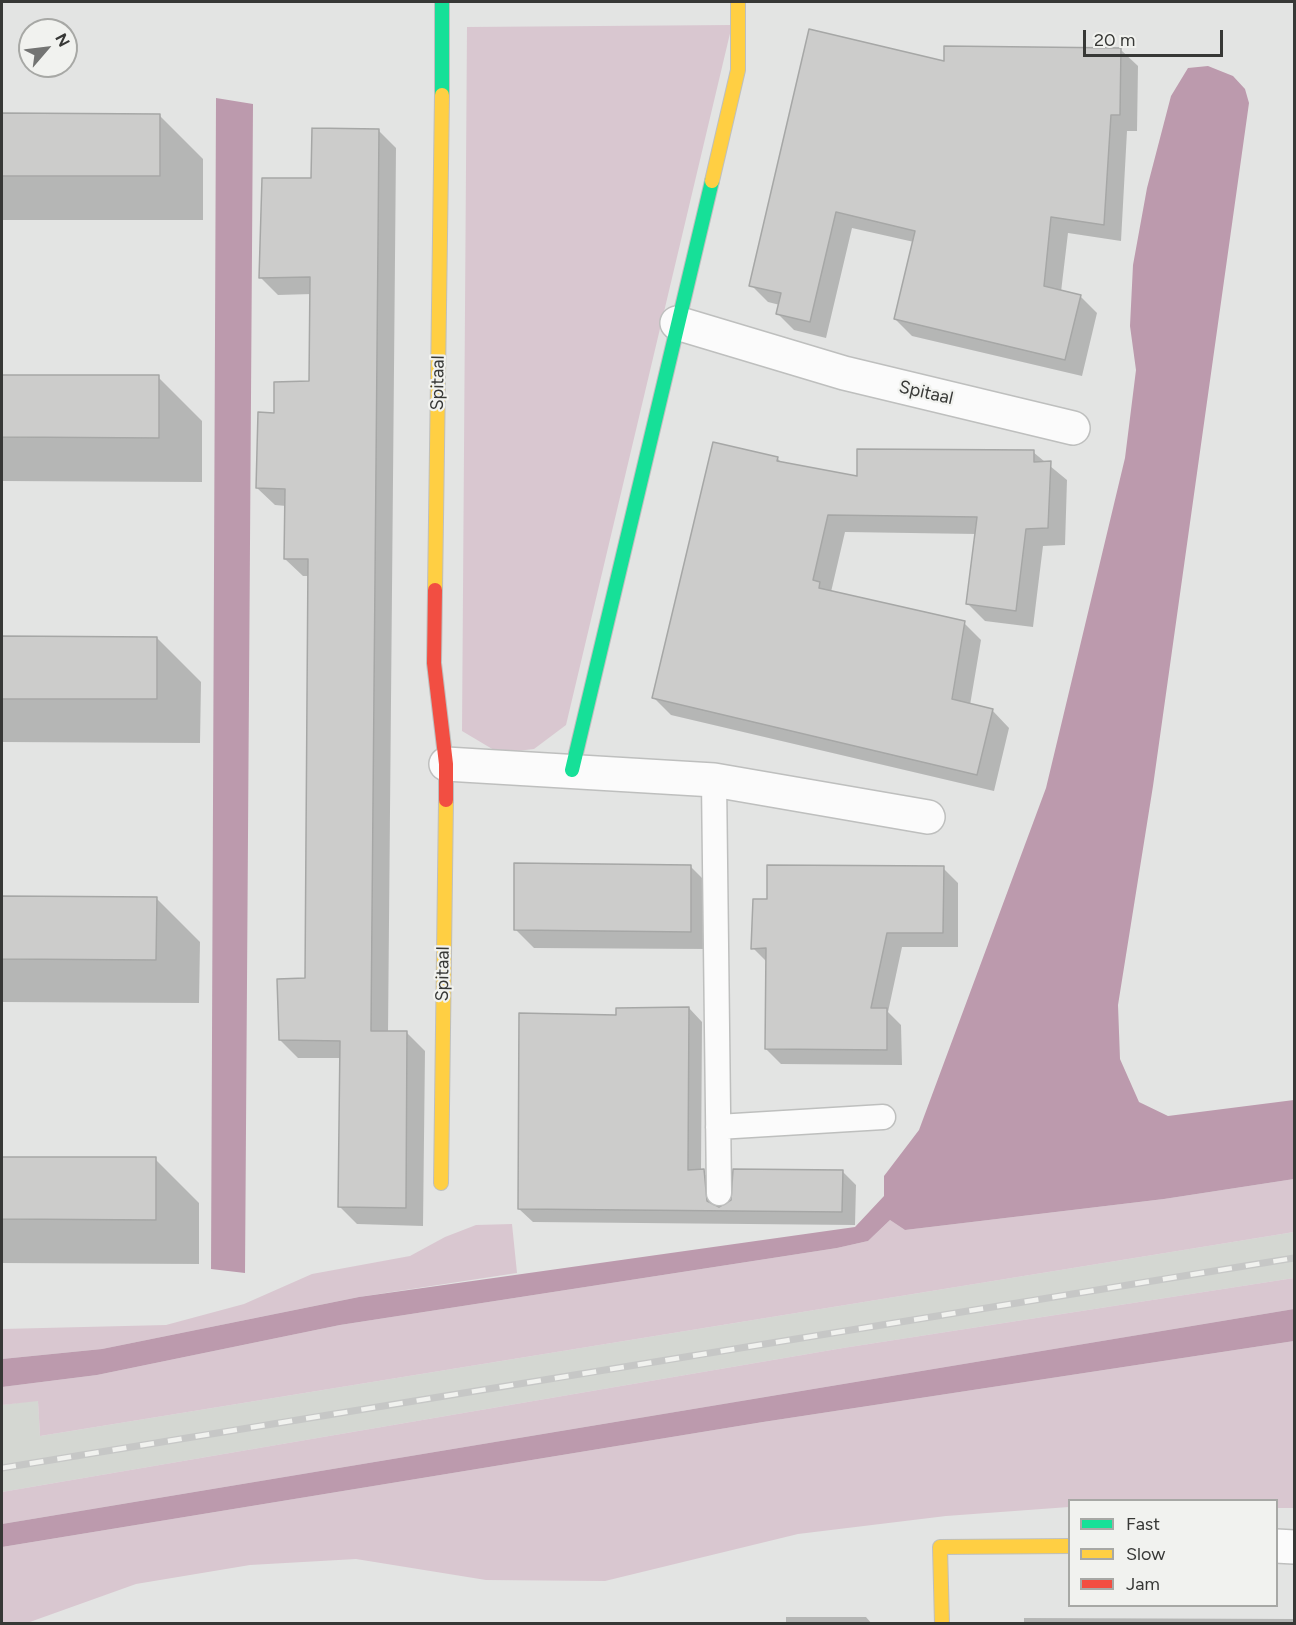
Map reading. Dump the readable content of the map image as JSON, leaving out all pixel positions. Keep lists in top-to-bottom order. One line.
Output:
{"streets":{"street":["Spitaal"]},"legend":["Fast","Slow","Jam"],"scale_bar":"20 m","north":"top right"}
